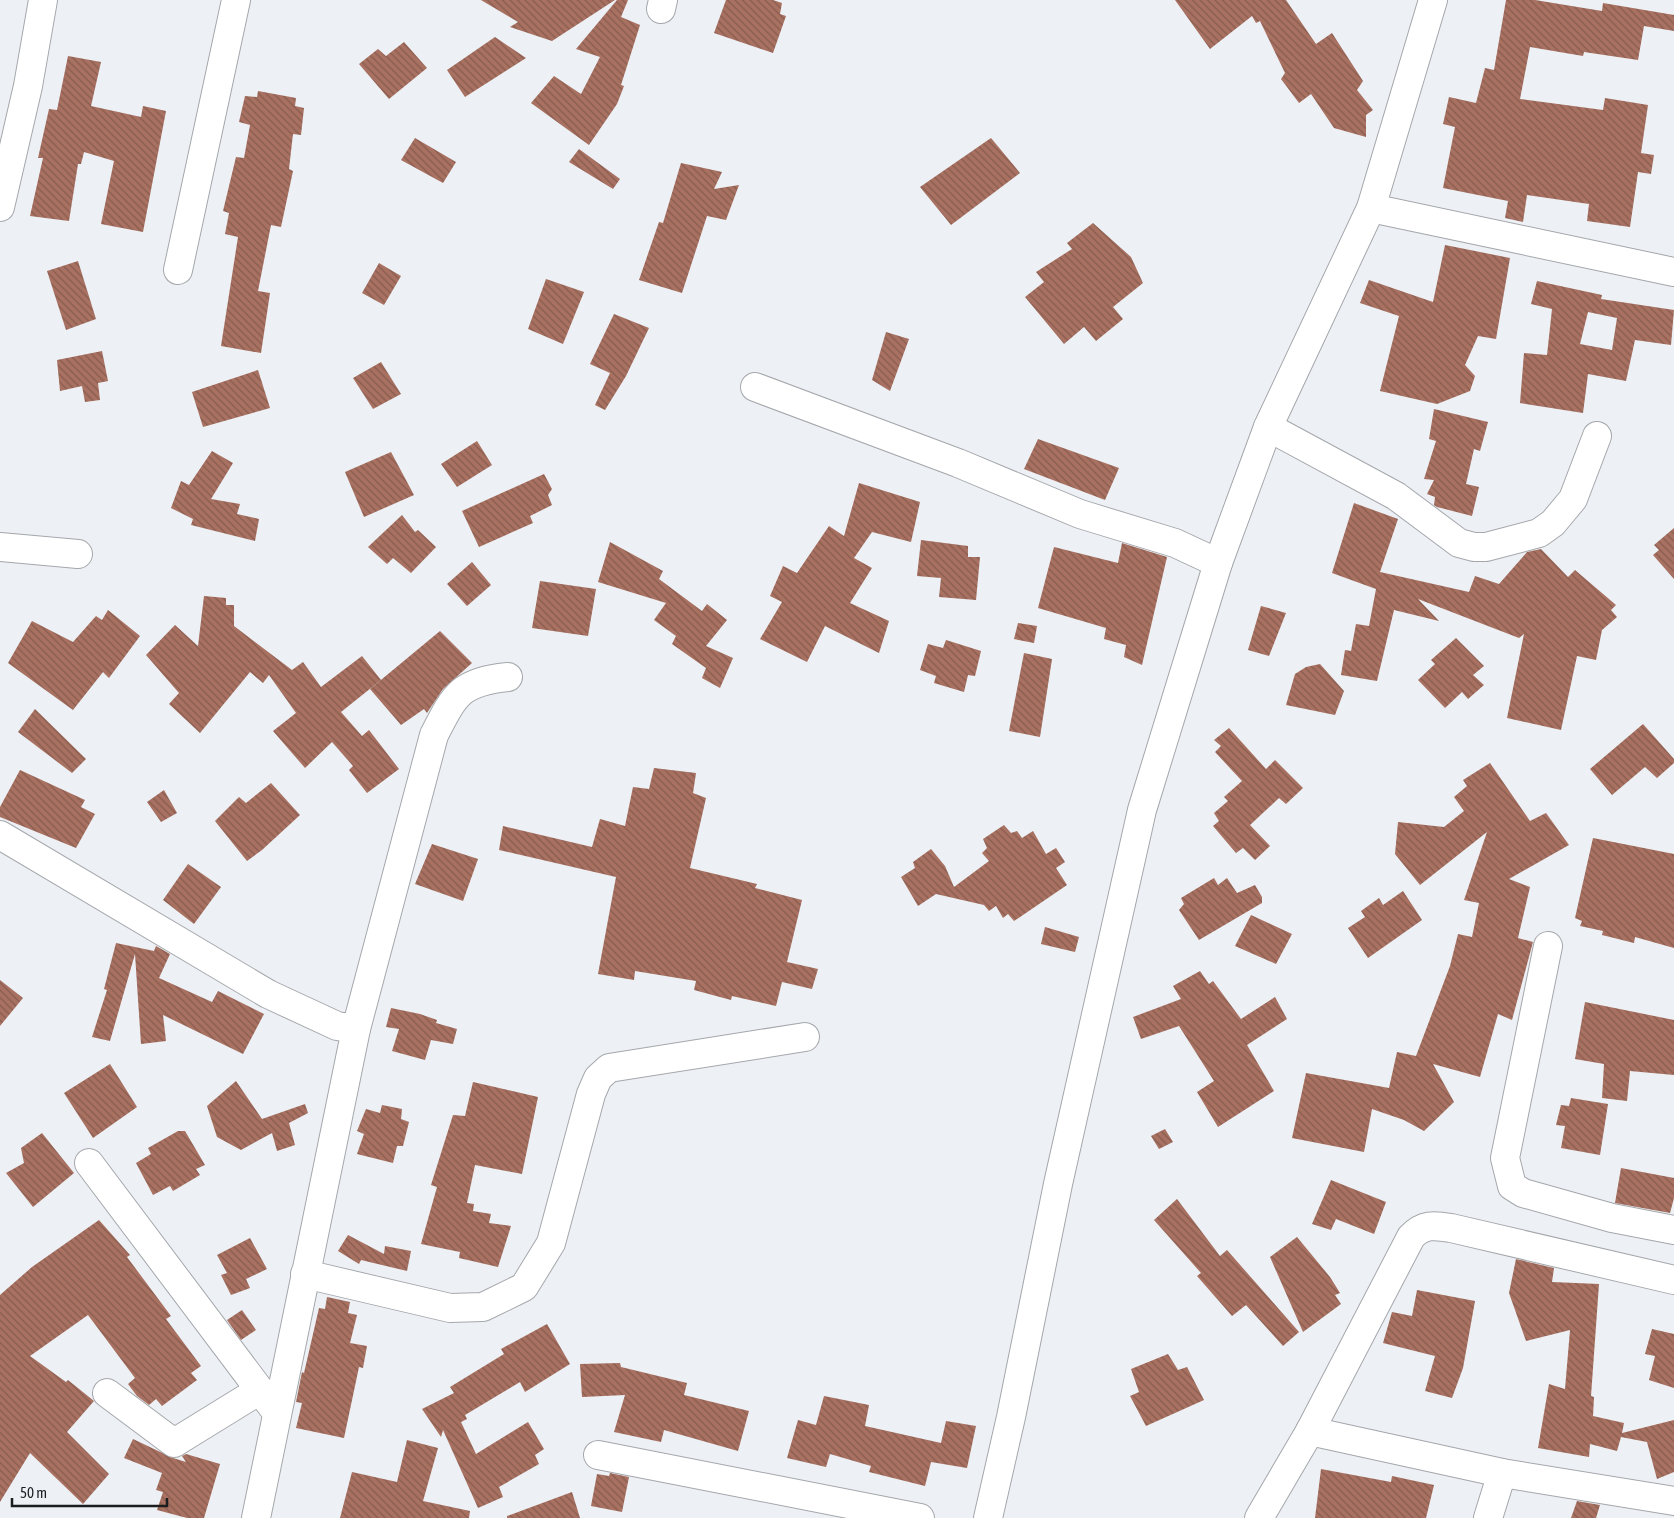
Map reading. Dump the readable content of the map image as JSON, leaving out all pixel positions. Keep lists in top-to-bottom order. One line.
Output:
{"scale_bar":"50 m"}
